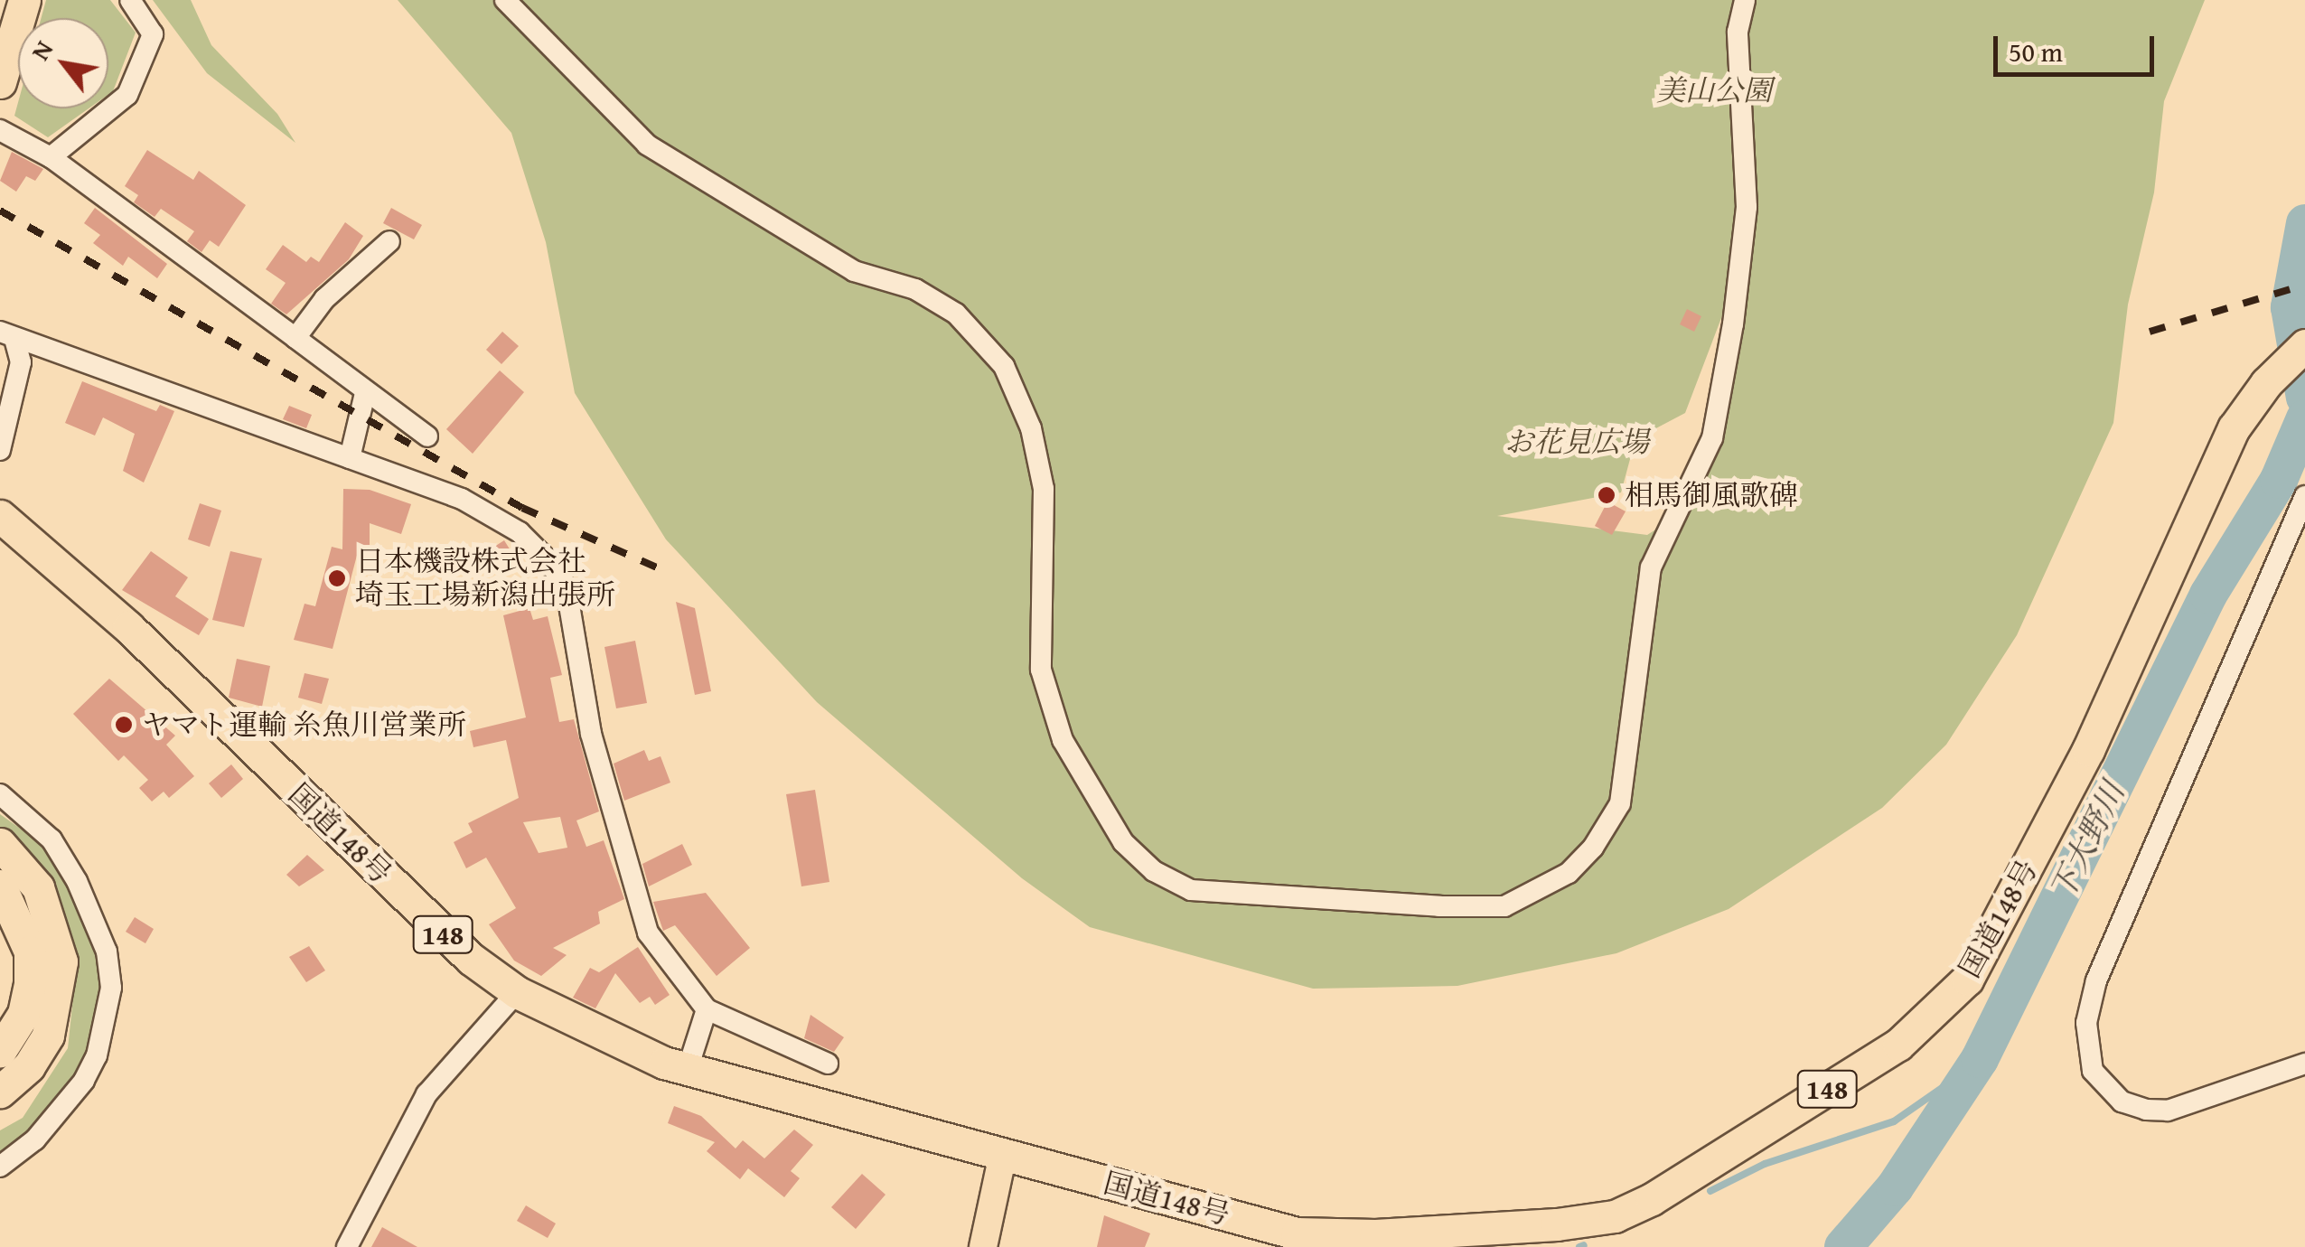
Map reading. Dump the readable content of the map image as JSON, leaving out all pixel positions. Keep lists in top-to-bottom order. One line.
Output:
{"streets":{"highway":["国道148号","148"]},"water":["下大野川"],"parks":["美山公園","お花見広場"],"places":["相馬御風歌碑","日本機設株式会社 埼玉工場新潟出張所","ヤマト運輸 糸魚川営業所"],"scale_bar":"50 m","north":"top left"}
